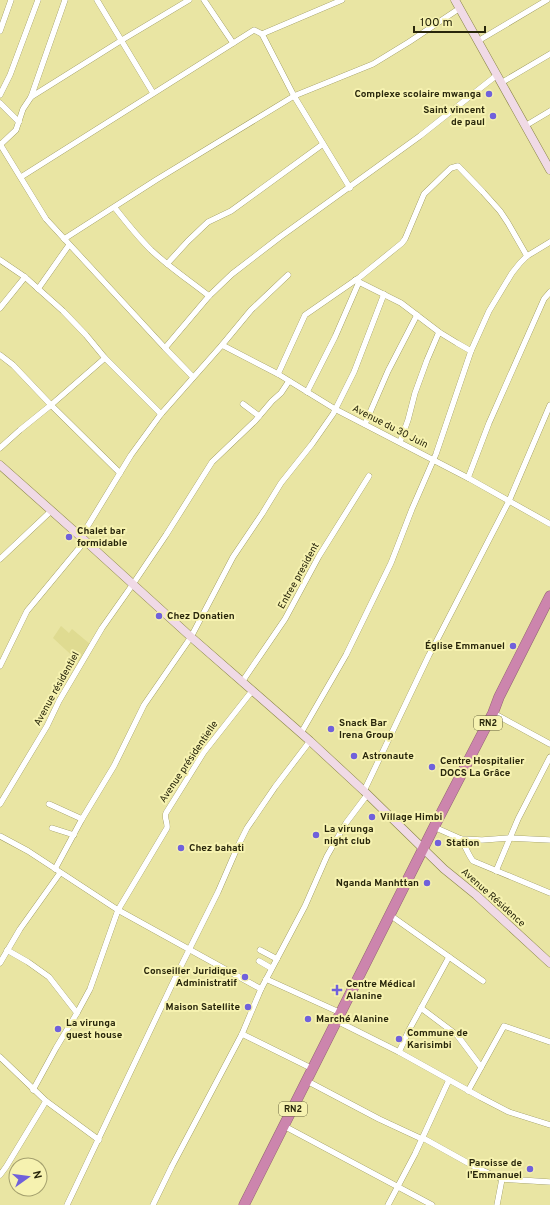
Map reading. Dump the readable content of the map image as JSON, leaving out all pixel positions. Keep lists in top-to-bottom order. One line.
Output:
{"streets":{"highway":["RN2"],"street":["Avenue du 30 Juin","Entree president","Avenue résidentiel","Avenue présidentielle","Avenue Résidence"]},"crossings":[["Avenue du 30 Juin","Avenue résidentiel"],["Entree president","Avenue Résidence"],["Avenue résidentiel","Avenue Résidence"],["RN2","Avenue Résidence"],["Avenue présidentielle","Avenue Résidence"]],"places":{"other":["Complexe scolaire mwanga","Saint vincent de paul","Chalet bar formidable","Chez Donatien","Église Emmanuel","Snack Bar Irena Group","Astronaute","Centre Hospitalier DOCS La Grâce","Village Himbi","La virunga night club","Station","Chez bahati","Nganda Manhttan","Conseiller Juridique Administratif","Maison Satellite","Marché Alanine","La virunga guest house","Commune de Karisimbi","Paroisse de l'Emmanuel"],"health":["Centre Médical Alanine"]},"scale_bar":"100 m","north":"right"}
